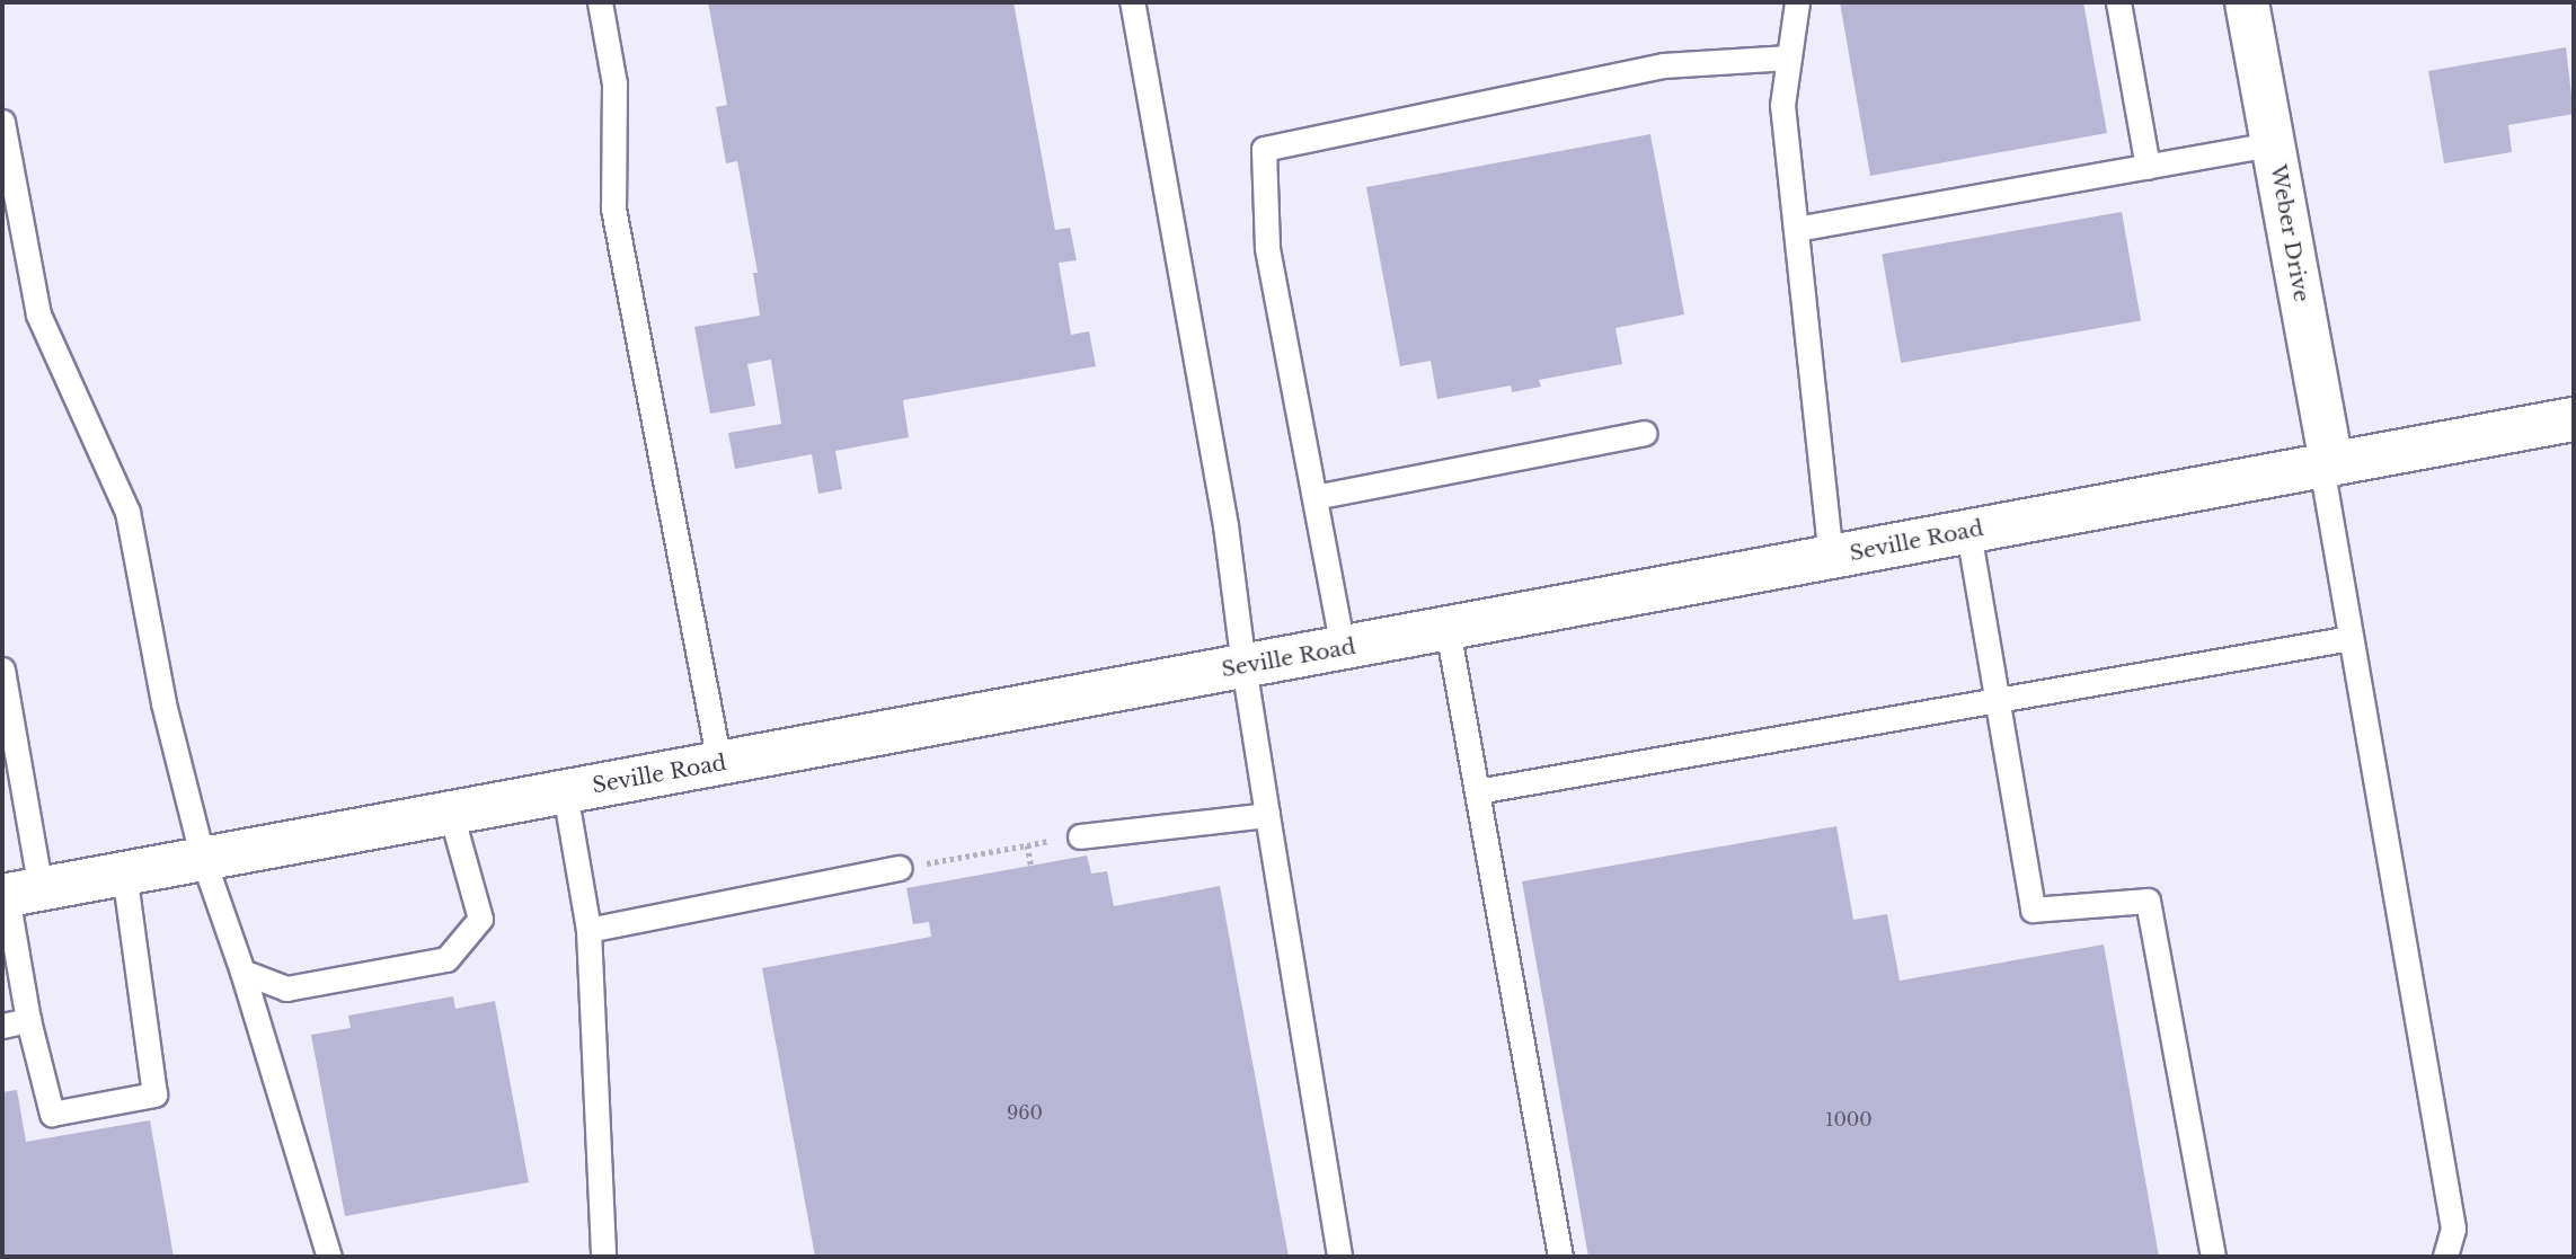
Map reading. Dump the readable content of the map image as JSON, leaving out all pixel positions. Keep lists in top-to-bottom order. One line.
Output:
{"streets":{"street":["Weber Drive","Seville Road"]},"crossings":[["Weber Drive","Seville Road"]],"house_numbers":["960","1000"]}
